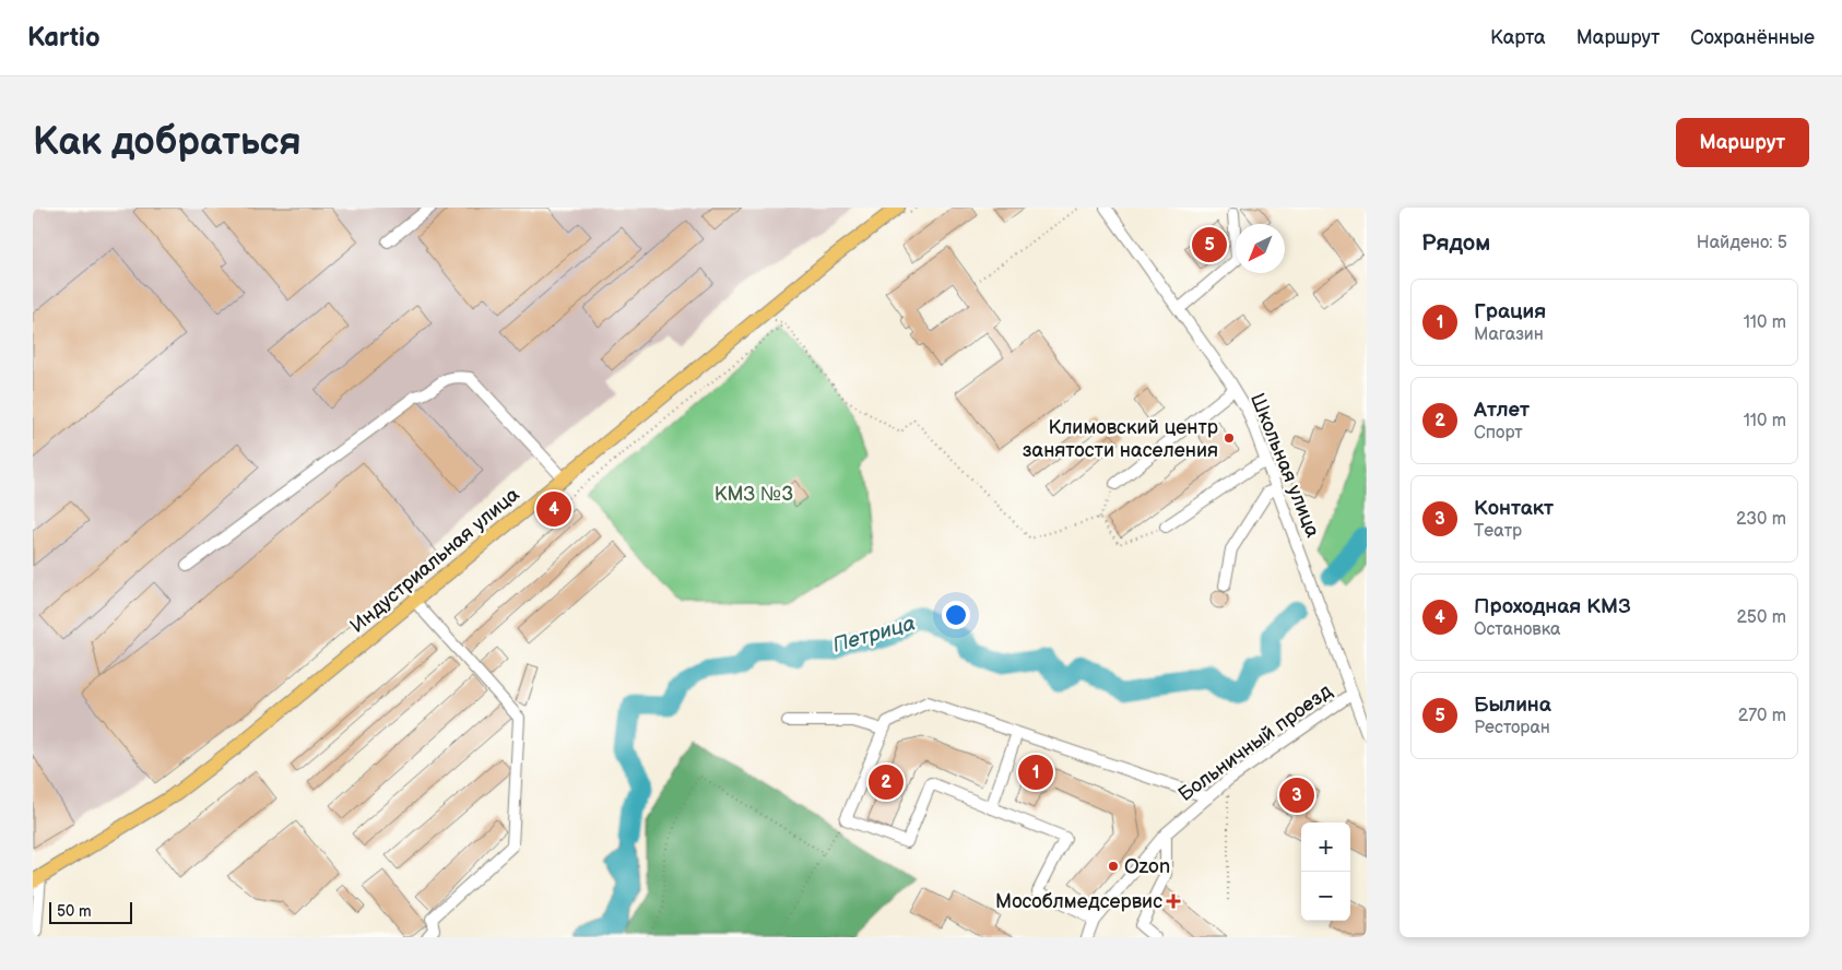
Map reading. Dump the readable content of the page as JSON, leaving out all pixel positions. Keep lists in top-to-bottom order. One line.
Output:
{"streets":{"main road":["Индустриальная улица"],"street":["Школьная улица","Больничный проезд"]},"crossings":[["Школьная улица","Больничный проезд"]],"water":["Петрица"],"parks":["КМЗ №3"],"places":{"other":["Климовский центр занятости населения","Ozon"],"health":["Мособлмедсервис"]},"scale_bar":"50 m","north":"bottom left","page":{"header":"Kartio","nav":["Карта","Маршрут","Сохранённые"],"buttons":"Маршрут","title":"Как добраться","heading":["Рядом","Найдено: 5"],"pins":["5","4","1","2","3"],"list":[{"mark":"1","name":"Грация","note":"Магазин","value":"110 m"},{"mark":"2","name":"Атлет","note":"Спорт","value":"110 m"},{"mark":"3","name":"Контакт","note":"Театр","value":"230 m"},{"mark":"4","name":"Проходная КМЗ","note":"Остановка","value":"250 m"},{"mark":"5","name":"Былина","note":"Ресторан","value":"270 m"}],"map_buttons":["+","−"],"scale":"50 m"}}
